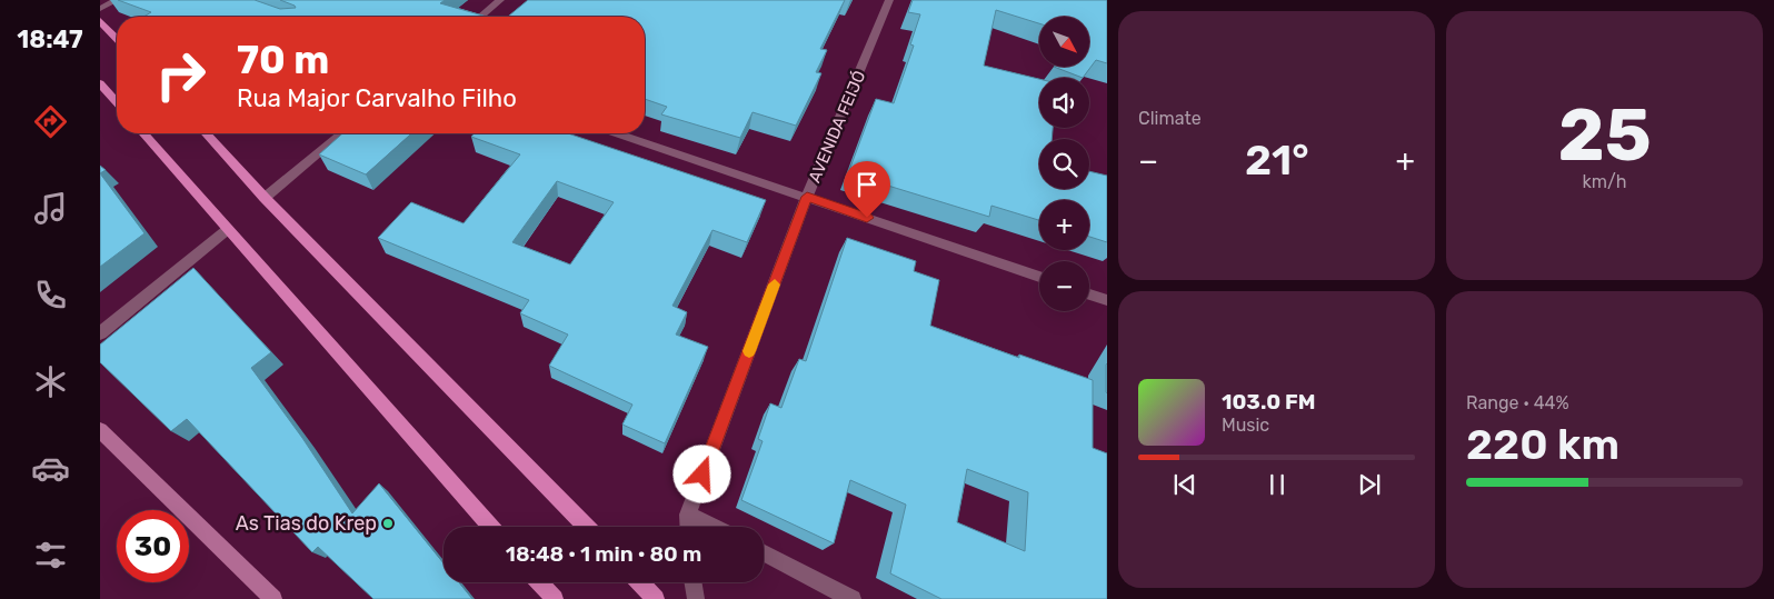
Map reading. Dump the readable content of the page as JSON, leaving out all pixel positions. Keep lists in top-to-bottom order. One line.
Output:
{"streets":{"street":["AVENIDA FEIJÓ"]},"places":["As Tias do Krep"],"north":"bottom right","page":{"tabs":"18:47","tile":["Climate",["25","km/h"],["Range · 44%","220 km"]],"map_buttons":["+","−"],"turn":["70 m","Rua Major Carvalho Filho"],"heat":["−","21°","+"],"song":["103.0 FM","Music"],"limit":"30","trip":"18:48 · 1 min · 80 m"}}
